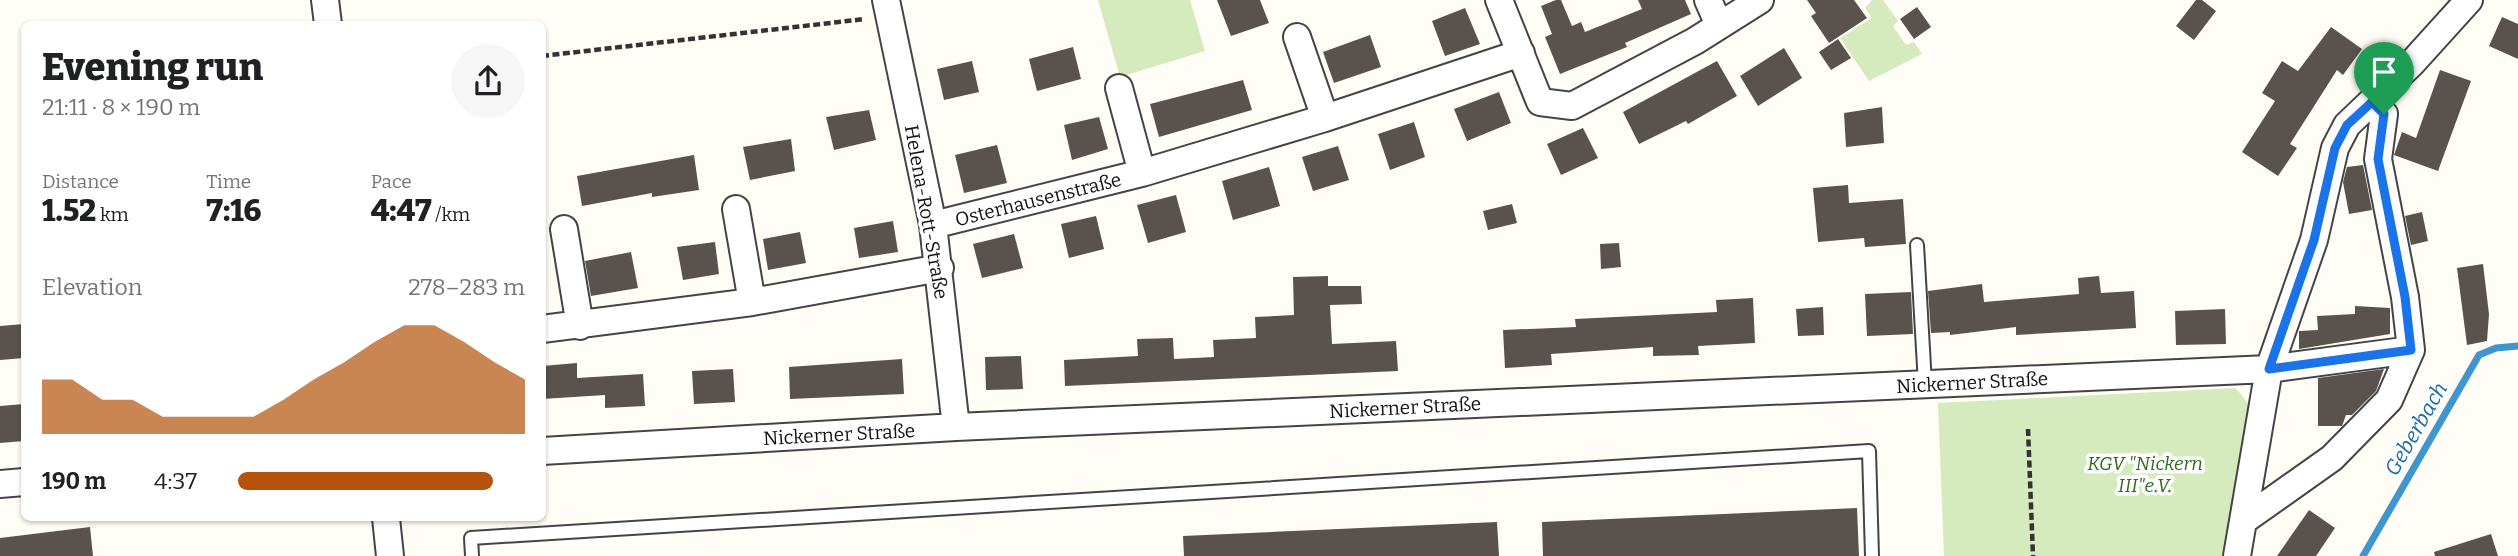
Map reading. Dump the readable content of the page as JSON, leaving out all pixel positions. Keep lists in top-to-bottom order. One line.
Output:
{"streets":{"street":["Osterhausenstraße","Helena-Rott-Straße","Nickerner Straße"]},"crossings":[["Osterhausenstraße","Helena-Rott-Straße"],["Helena-Rott-Straße","Nickerner Straße"]],"water":["Geberbach"],"parks":["KGV \"Nickern III\"e.V."],"page":{"heading":["Evening run","21:11 · 8 × 190 m"],"stats":[["Distance","1.52 km"],["Time","7:16"],["Pace","4:47 /km"]],"chart":["Elevation","278–283 m"],"list":[{"name":"190 m","note":"4:37"}]}}
